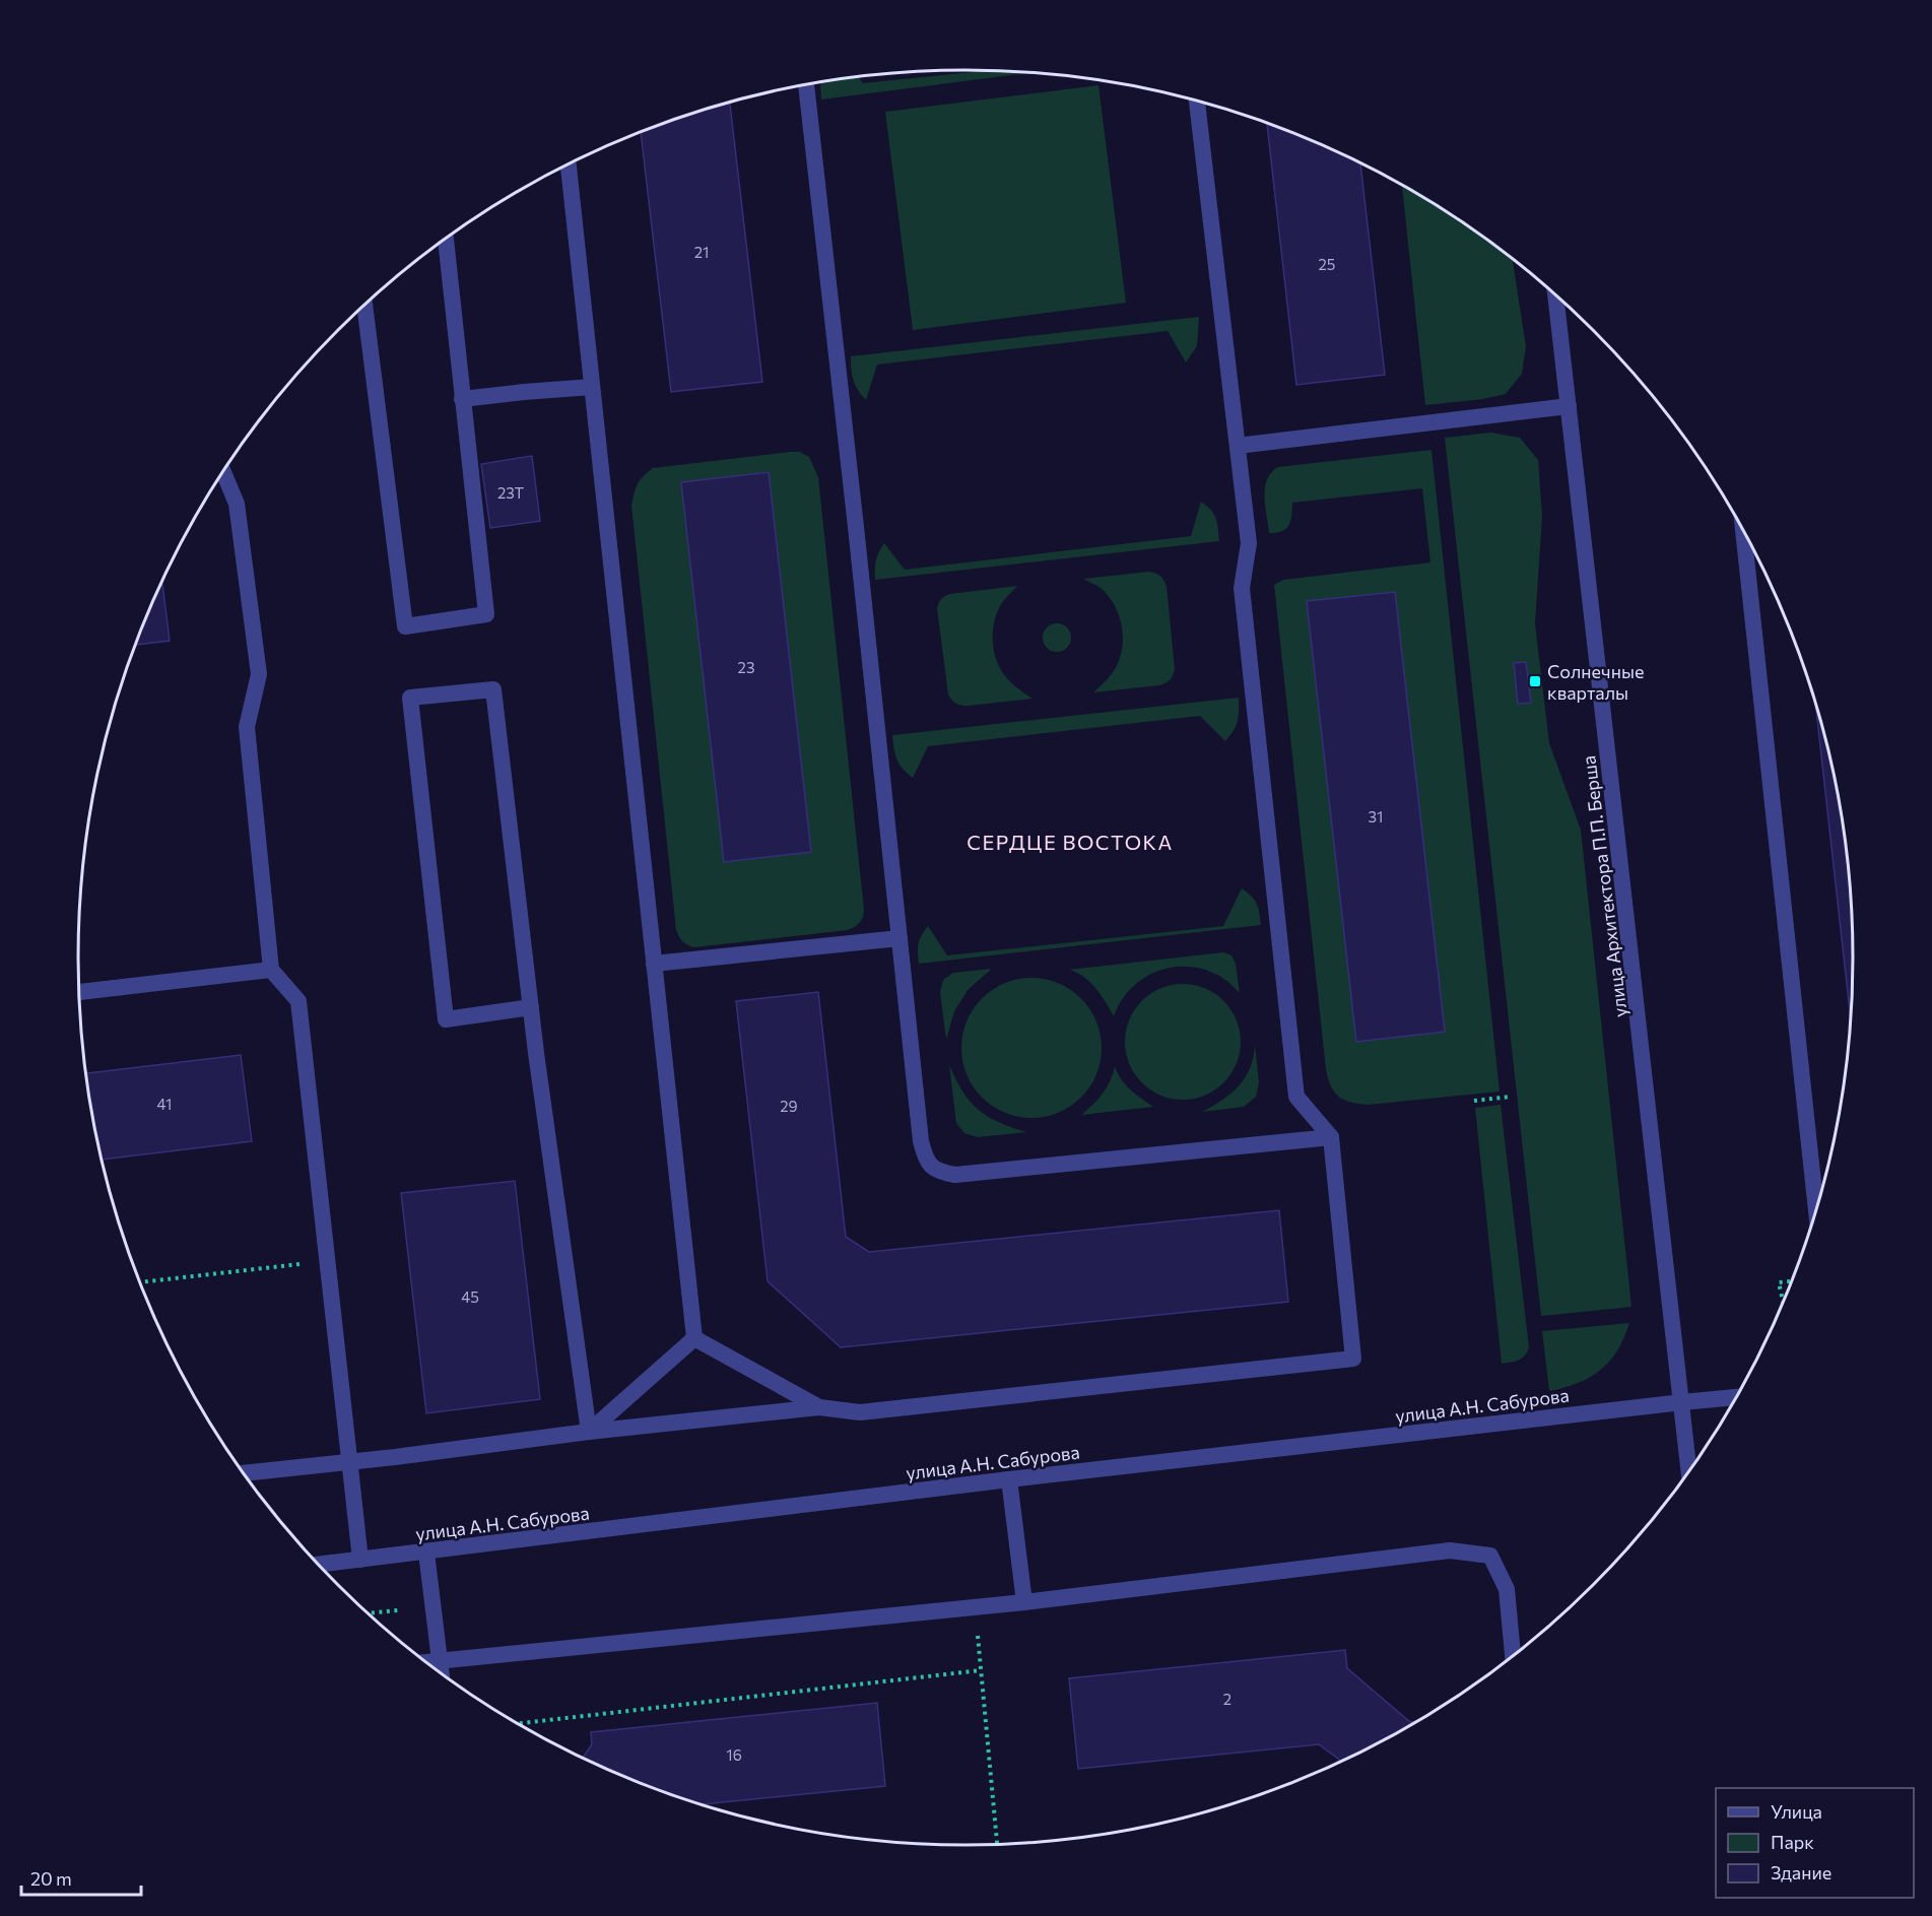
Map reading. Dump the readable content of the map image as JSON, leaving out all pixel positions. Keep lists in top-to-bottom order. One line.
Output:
{"streets":{"street":["улица Архитектора П.П. Берша","улица А.Н. Сабурова"]},"crossings":[["улица Архитектора П.П. Берша","улица А.Н. Сабурова"]],"districts":["СЕРДЦЕ ВОСТОКА"],"places":{"transit":["Солнечные кварталы"]},"house_numbers":["21","25","23Т","23","31","41","29","45","2","16"],"legend":["Улица","Парк","Здание"],"scale_bar":"20 m"}
